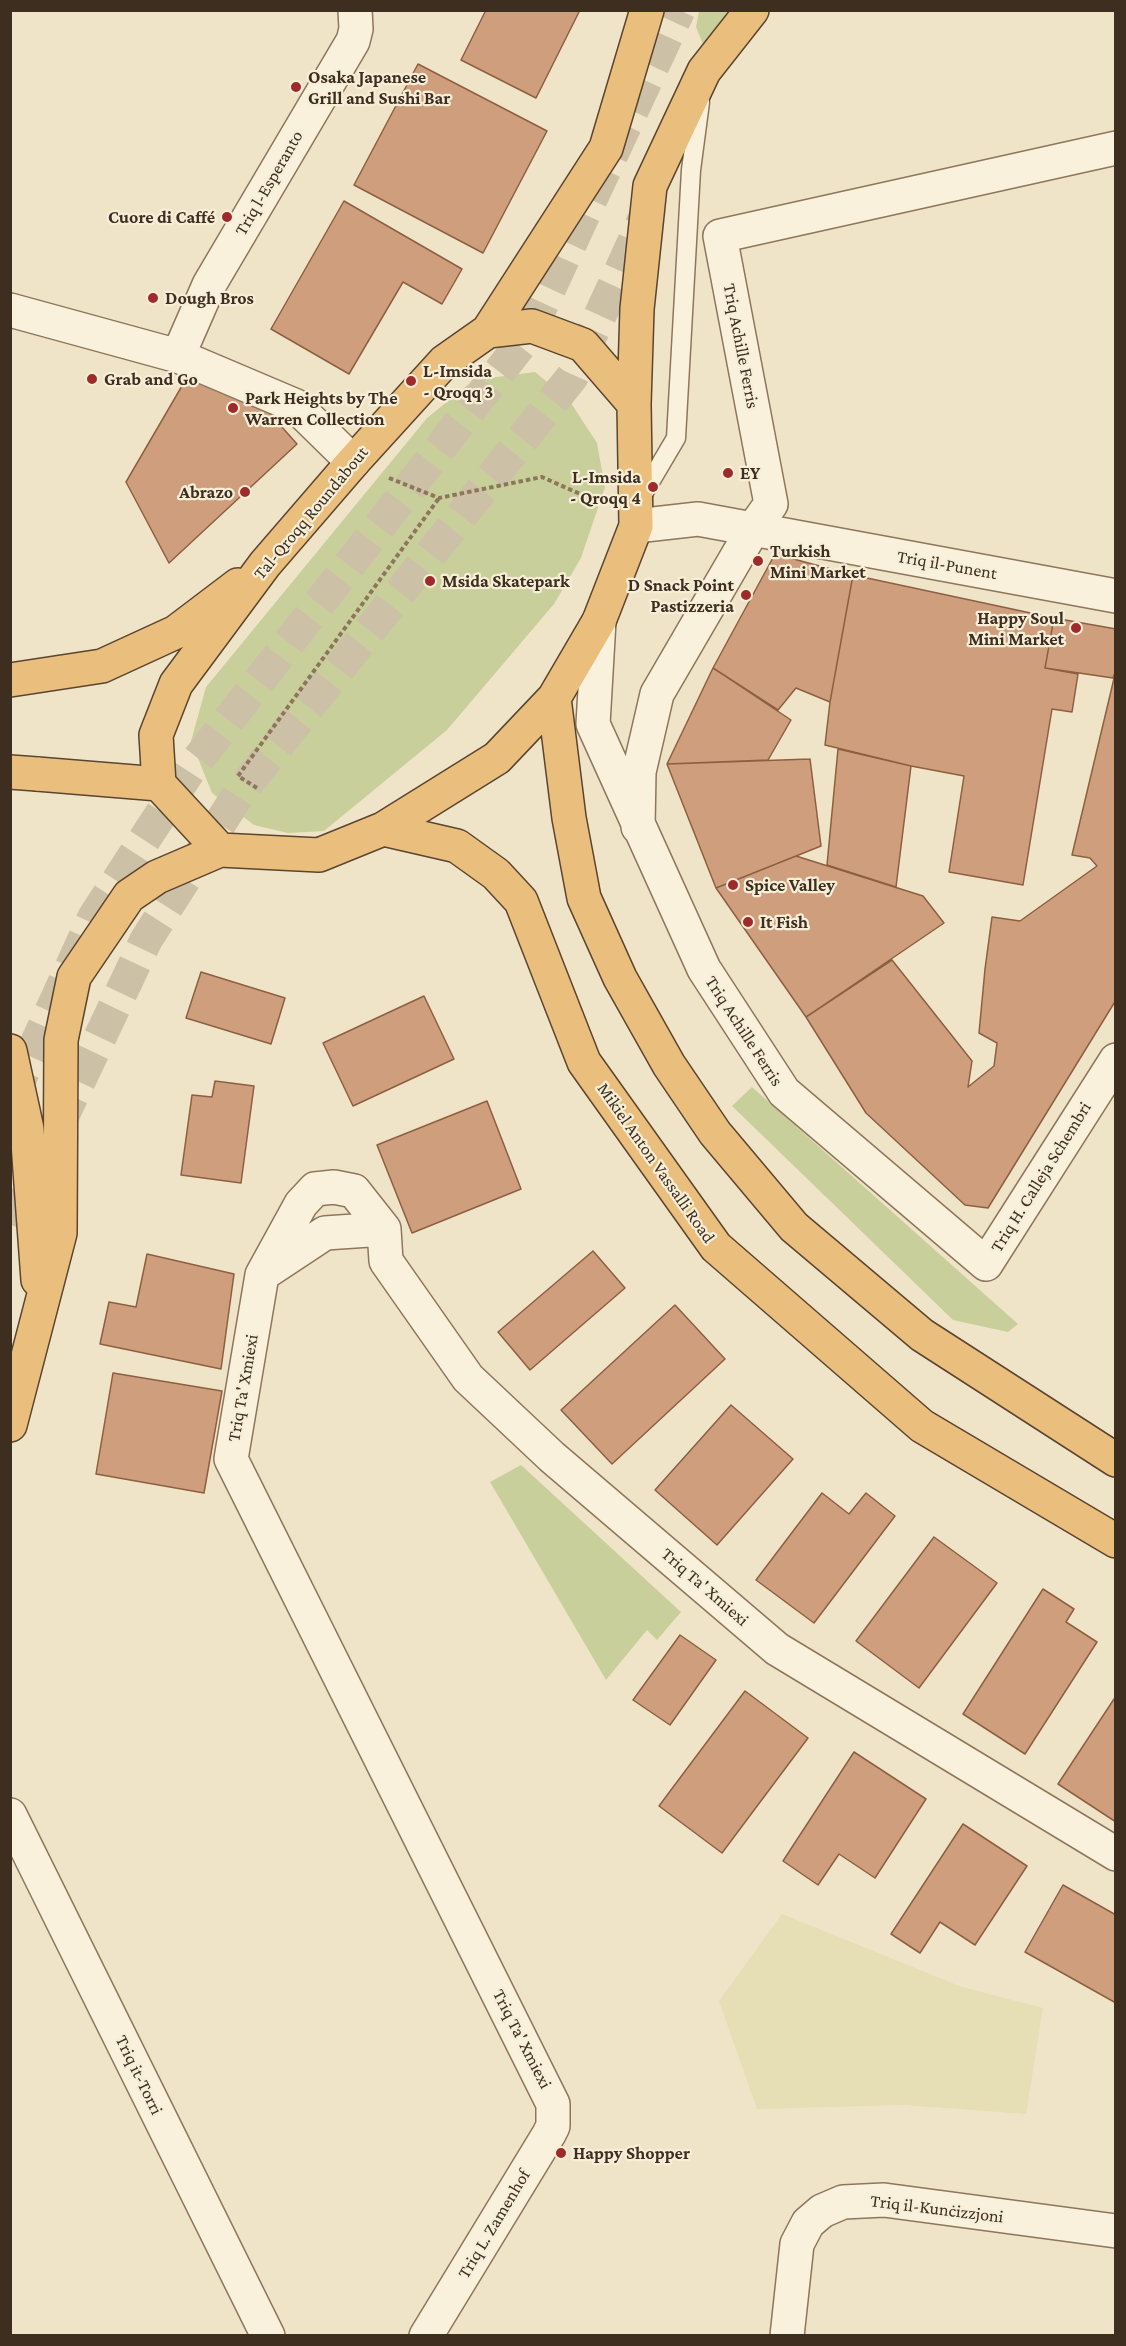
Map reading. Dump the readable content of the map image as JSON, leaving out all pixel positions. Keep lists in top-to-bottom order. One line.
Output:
{"streets":{"highway":["Tal-Qroqq Roundabout","Mikiel Anton Vassalli Road"],"street":["Triq l-Esperanto","Triq Achille Ferris","Triq il-Punent","Triq H. Calleja Schembri","Triq Ta' Xmiexi","Triq it-Torri","Triq il-Kunċizzjoni","Triq L. Zamenhof"]},"crossings":[["Triq Achille Ferris","Triq il-Punent"],["Triq Achille Ferris","Triq H. Calleja Schembri"],["Triq Ta' Xmiexi","Triq L. Zamenhof"]],"places":["Osaka Japanese Grill and Sushi Bar","Cuore di Caffé","Dough Bros","Grab and Go","L-Imsida - Qroqq 3","Park Heights by The Warren Collection","EY","L-Imsida - Qroqq 4","Abrazo","Turkish Mini Market","Msida Skatepark","D Snack Point Pastizzeria","Happy Soul Mini Market","Spice Valley","It Fish","Happy Shopper"]}
